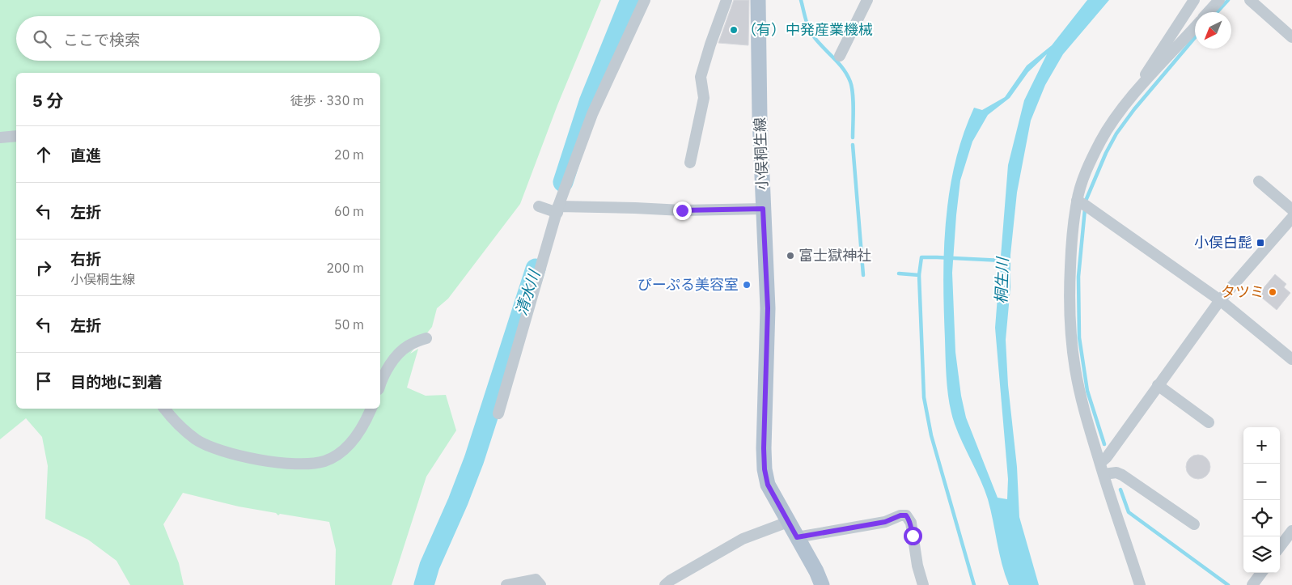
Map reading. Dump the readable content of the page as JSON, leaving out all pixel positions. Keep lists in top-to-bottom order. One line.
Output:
{"streets":{"main road":["小俣桐生線"]},"water":["桐生川","清水川"],"places":{"other":["（有）中発産業機械","富士獄神社","ぴーぷる美容室","タツミ"],"transit":["小俣白髭"]},"north":"bottom left","page":{"search":"ここで検索","heading":["5 分","徒歩 · 330 m"],"list":[["直進","20 m"],["左折","60 m"],["右折","小俣桐生線","200 m"],["左折","50 m"],"目的地に到着"],"map_buttons":["+","−"]}}
